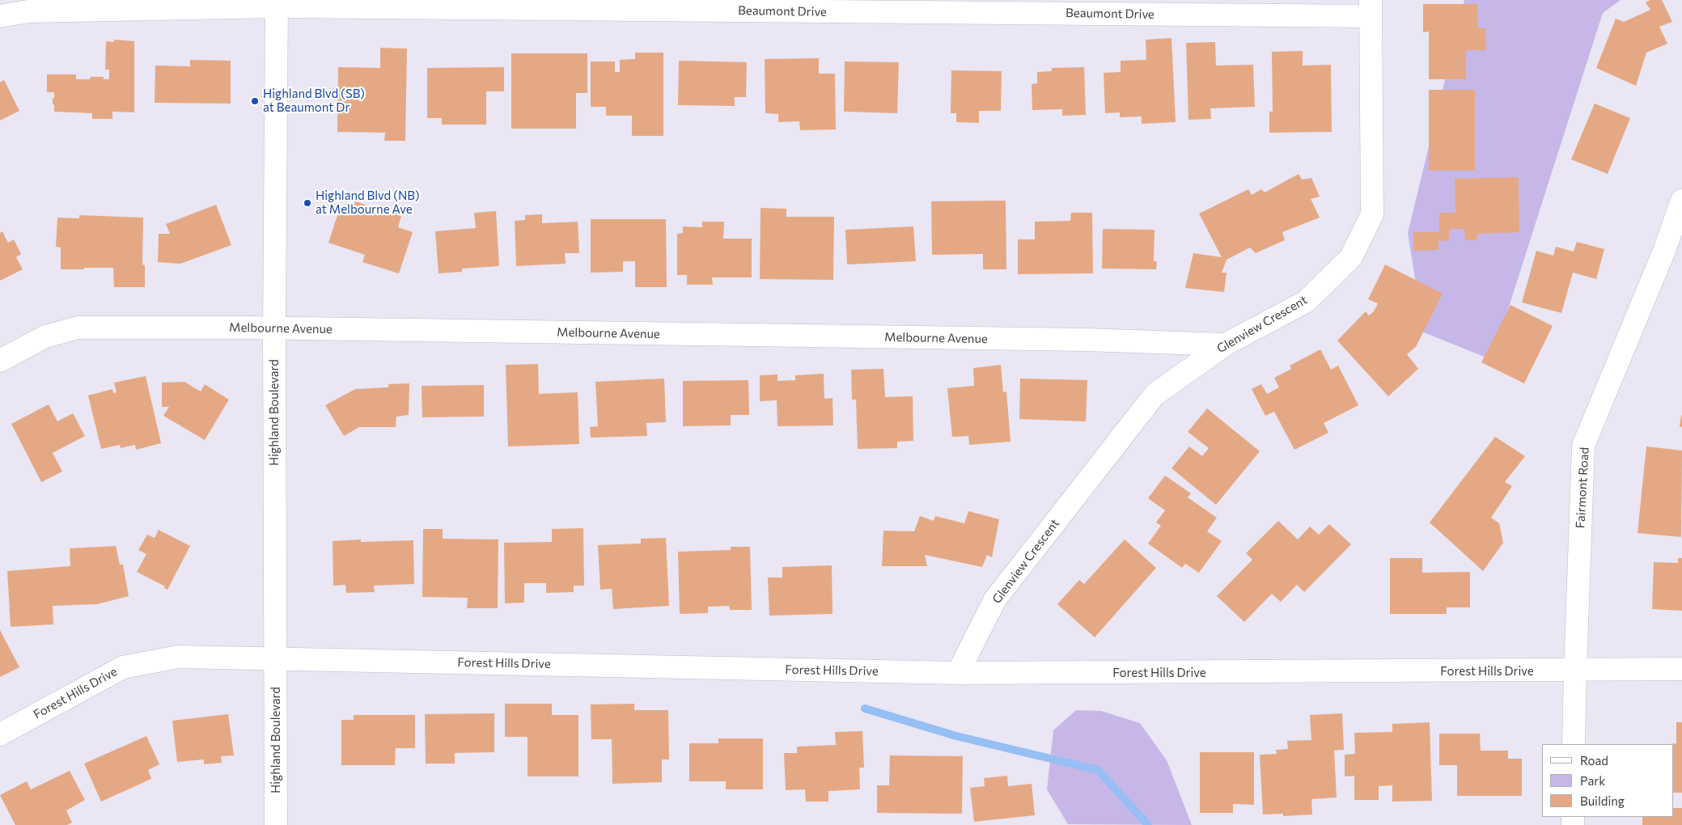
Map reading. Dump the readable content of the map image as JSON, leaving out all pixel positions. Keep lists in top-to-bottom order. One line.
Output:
{"streets":{"street":["Beaumont Drive","Glenview Crescent","Melbourne Avenue","Highland Boulevard","Fairmont Road","Forest Hills Drive"]},"crossings":[["Beaumont Drive","Glenview Crescent"],["Beaumont Drive","Highland Boulevard"],["Glenview Crescent","Melbourne Avenue"],["Glenview Crescent","Forest Hills Drive"],["Melbourne Avenue","Highland Boulevard"],["Highland Boulevard","Forest Hills Drive"],["Fairmont Road","Forest Hills Drive"]],"places":["Highland Blvd (SB) at Beaumont Dr","Highland Blvd (NB) at Melbourne Ave"],"legend":["Road","Park","Building"]}
